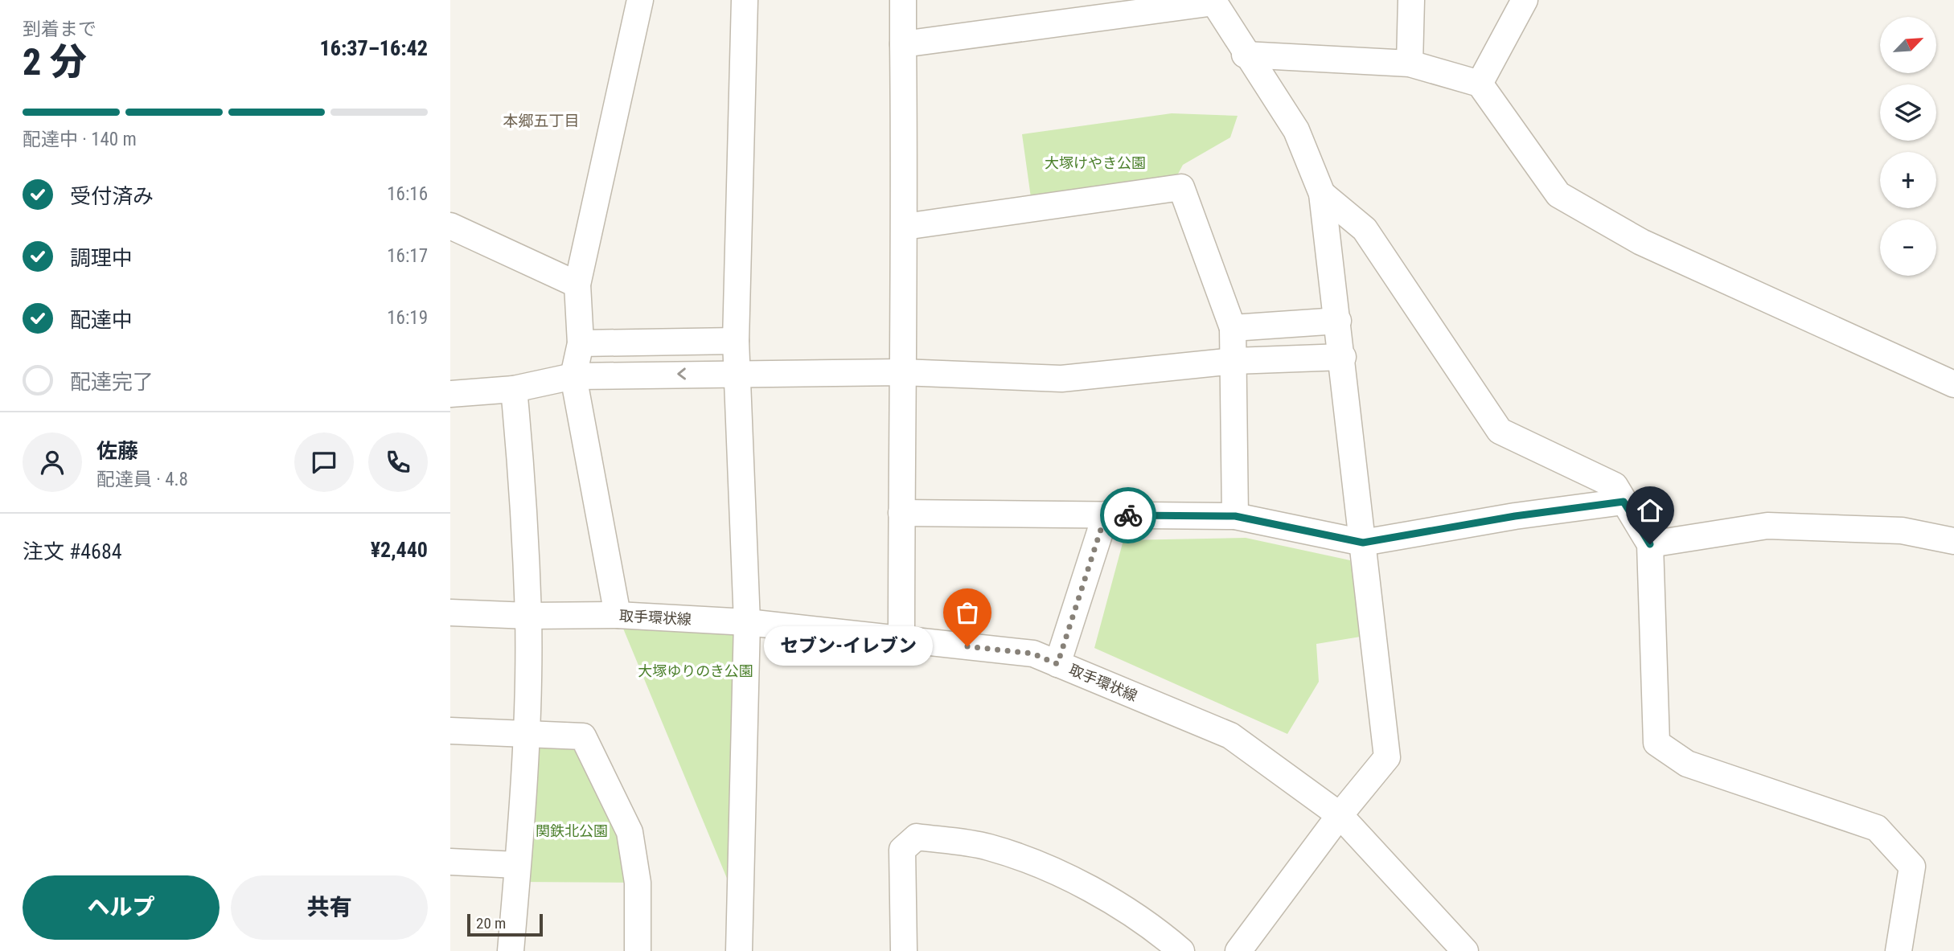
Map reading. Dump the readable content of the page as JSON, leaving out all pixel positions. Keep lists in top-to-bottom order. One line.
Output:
{"streets":{"street":["取手環状線"]},"districts":["本郷五丁目"],"parks":["大塚けやき公園","大塚ゆりのき公園","関鉄北公園"],"places":["セブン-イレブン"],"scale_bar":"20 m","north":"top right","page":{"heading":["2 分","到着まで","16:37–16:42"],"panel":["佐藤","配達員 · 4.8","注文 #4684","¥2,440"],"map_buttons":["+","−"],"bar":"配達中 · 140 m","list":[["受付済み","16:16"],["調理中","16:17"],["配達中","16:19"],"配達完了"],"bubble":"セブン-イレブン","buttons":["ヘルプ","共有"],"scale":"20 m"}}
